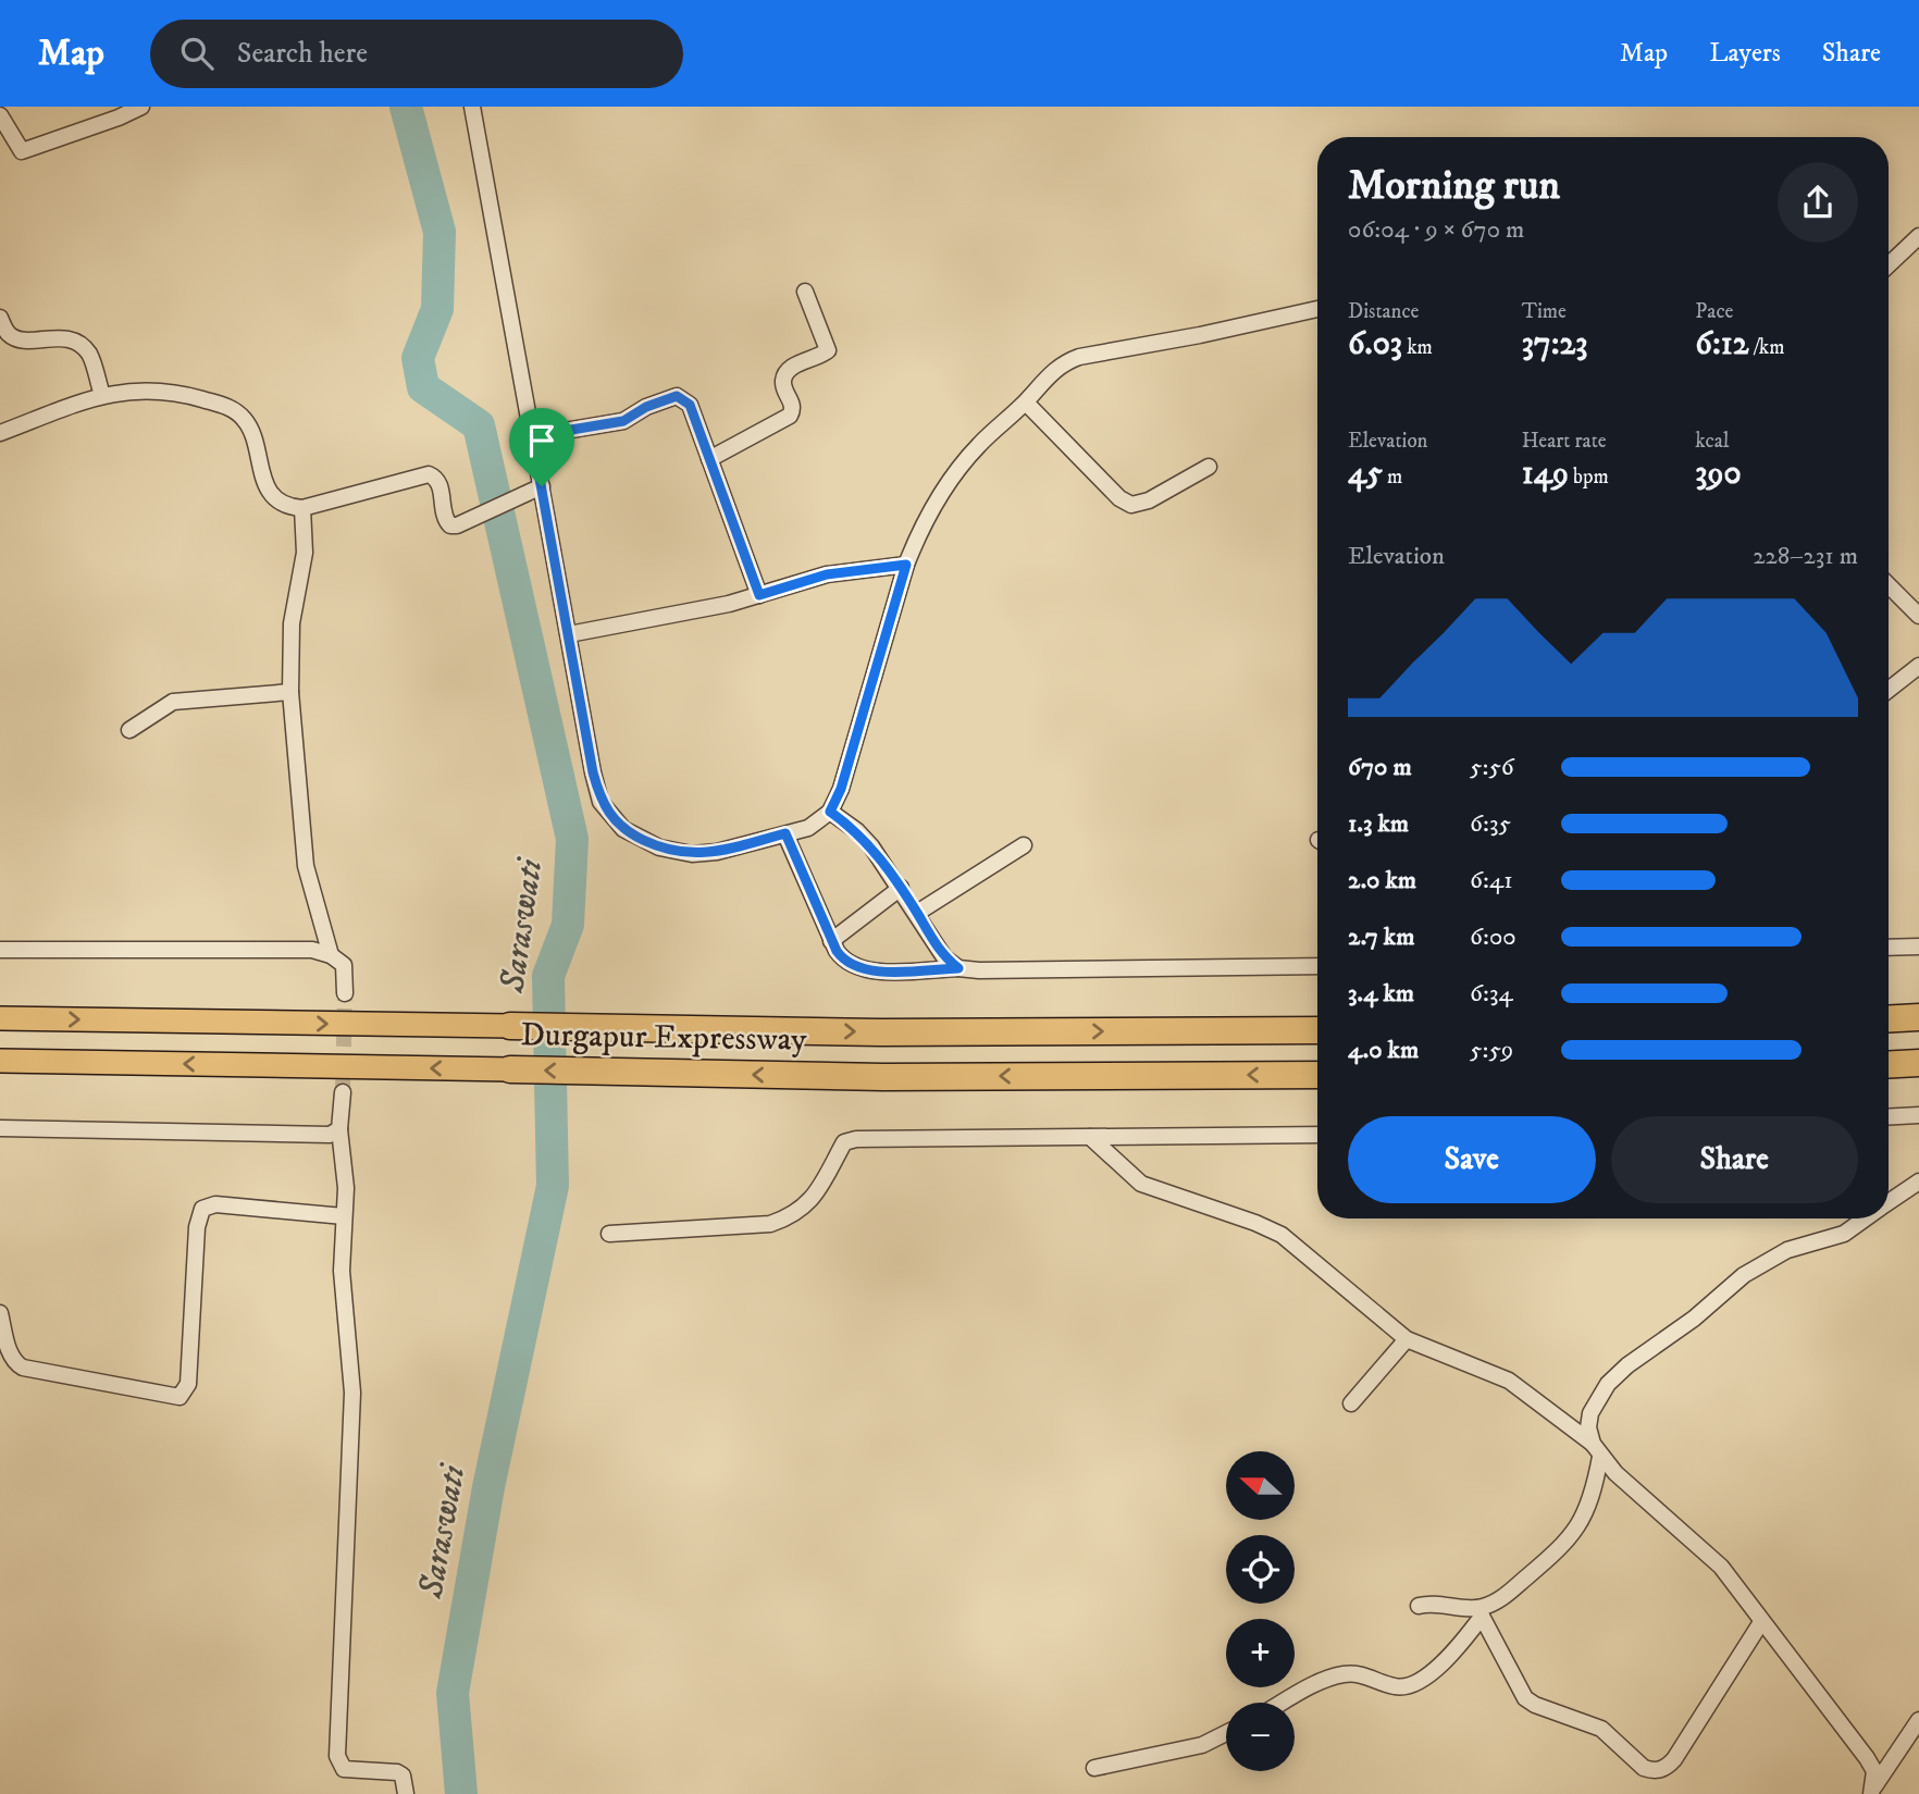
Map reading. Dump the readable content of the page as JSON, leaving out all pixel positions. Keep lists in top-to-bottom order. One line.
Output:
{"streets":{"highway":["Durgapur Expressway"]},"water":["Saraswati"],"north":"left","page":{"header":"Map","search":"Search here","nav":["Map","Layers","Share"],"heading":["Morning run","06:04 · 9 × 670 m"],"stats":[["Distance","6.03 km"],["Time","37:23"],["Pace","6:12 /km"],["Elevation","45 m"],["Heart rate","149 bpm"],["kcal","390"]],"chart":["Elevation","228–231 m"],"list":[{"name":"670 m","note":"5:56"},{"name":"1.3 km","note":"6:35"},{"name":"2.0 km","note":"6:41"},{"name":"2.7 km","note":"6:00"},{"name":"3.4 km","note":"6:34"},{"name":"4.0 km","note":"5:59"}],"buttons":["Save","Share"],"map_buttons":["+","−"]}}
